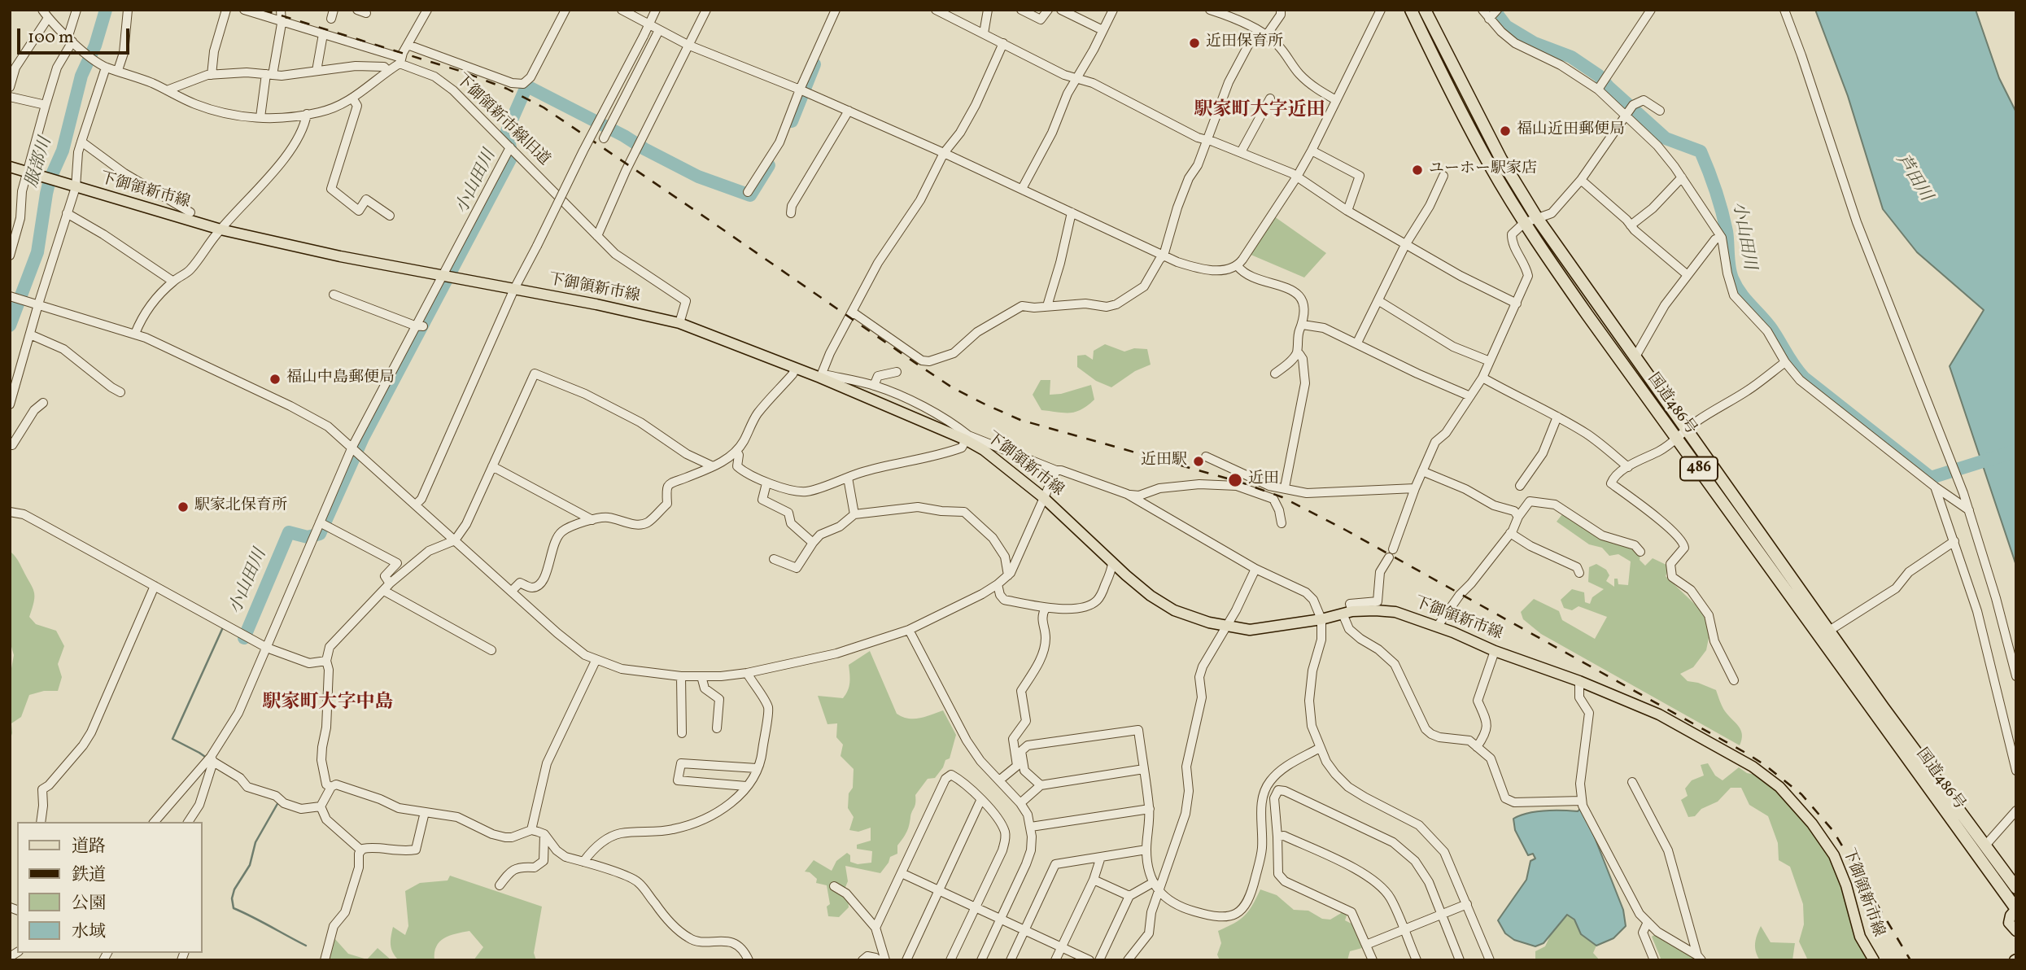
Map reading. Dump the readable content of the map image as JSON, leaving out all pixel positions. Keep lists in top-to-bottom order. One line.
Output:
{"streets":{"highway":["国道486号","486"],"main road":["下御領新市線"],"street":["下御領新市線旧道"]},"crossings":[["下御領新市線旧道","下御領新市線"]],"districts":["駅家町大字近田","駅家町大字中島"],"water":["服部川","芦田川","小山田川"],"places":["近田保育所","福山近田郵便局","ユーホー駅家店","福山中島郵便局","近田駅","近田","駅家北保育所"],"legend":["道路","鉄道","公園","水域"],"scale_bar":"100 m"}
